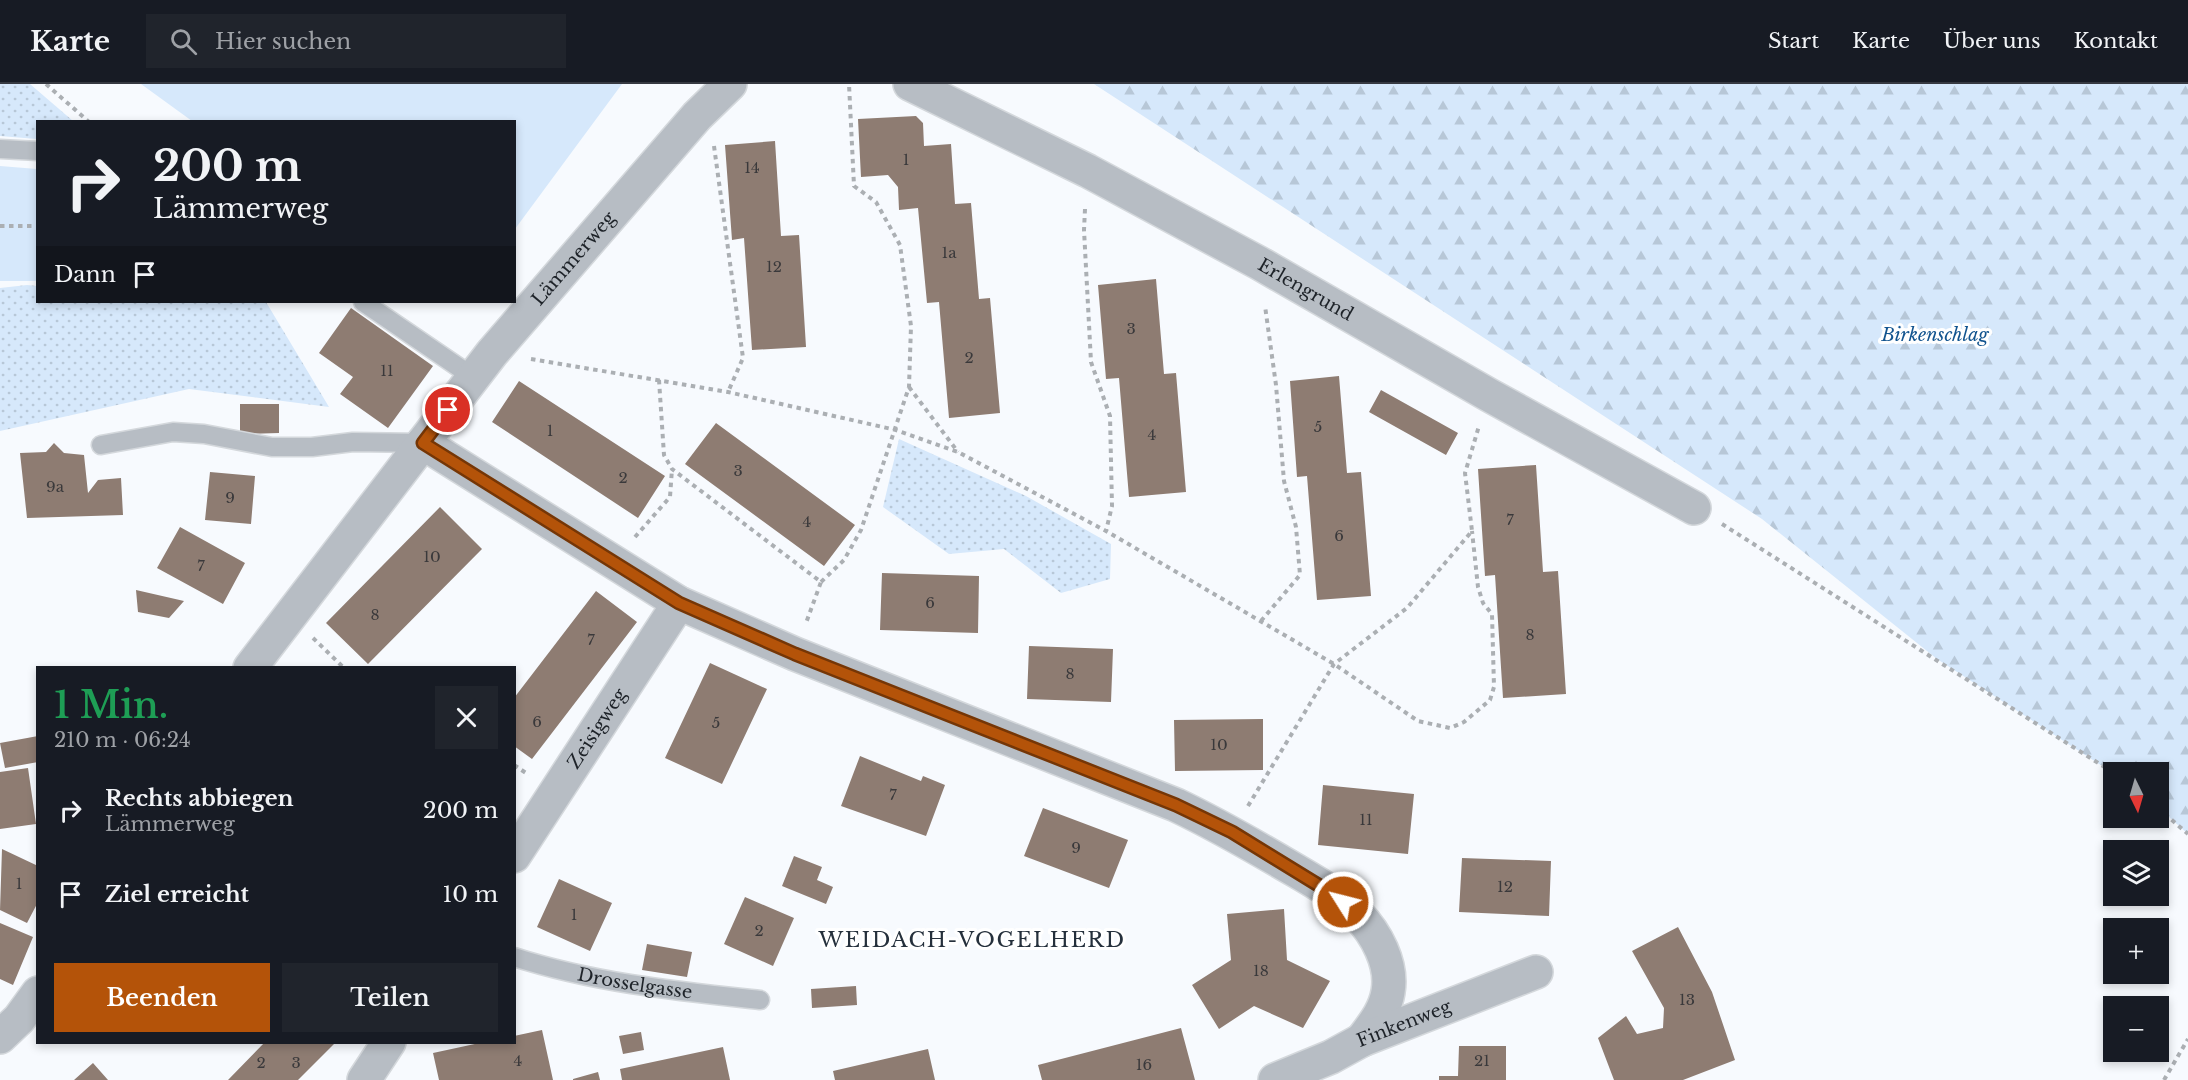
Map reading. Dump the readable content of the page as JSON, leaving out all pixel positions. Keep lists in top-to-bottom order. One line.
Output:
{"streets":{"street":["Lämmerweg","Erlengrund","Zeisigweg","Finkenweg"],"lane":["Drosselgasse"]},"districts":["WEIDACH-VOGELHERD"],"parks":["Birkenschlag"],"house_numbers":["1","14","1a","12","3","2","11","5","1","4","3","2","9a","9","7","4","6","10","7","6","8","8","7","8","6","5","10","7","11","9","1","12","1","2","18","13","4","21","2","3","16"],"north":"bottom","page":{"header":"Karte","search":"Hier suchen","nav":["Start","Karte","Über uns","Kontakt"],"turn":["200 m","Lämmerweg"],"then":"Dann","heading":["1 Min.","210 m · 06:24"],"map_buttons":["+","−"],"list":[{"name":"Rechts abbiegen","note":"Lämmerweg","value":"200 m"},{"name":"Ziel erreicht","value":"10 m"}],"buttons":["Beenden","Teilen"]}}
